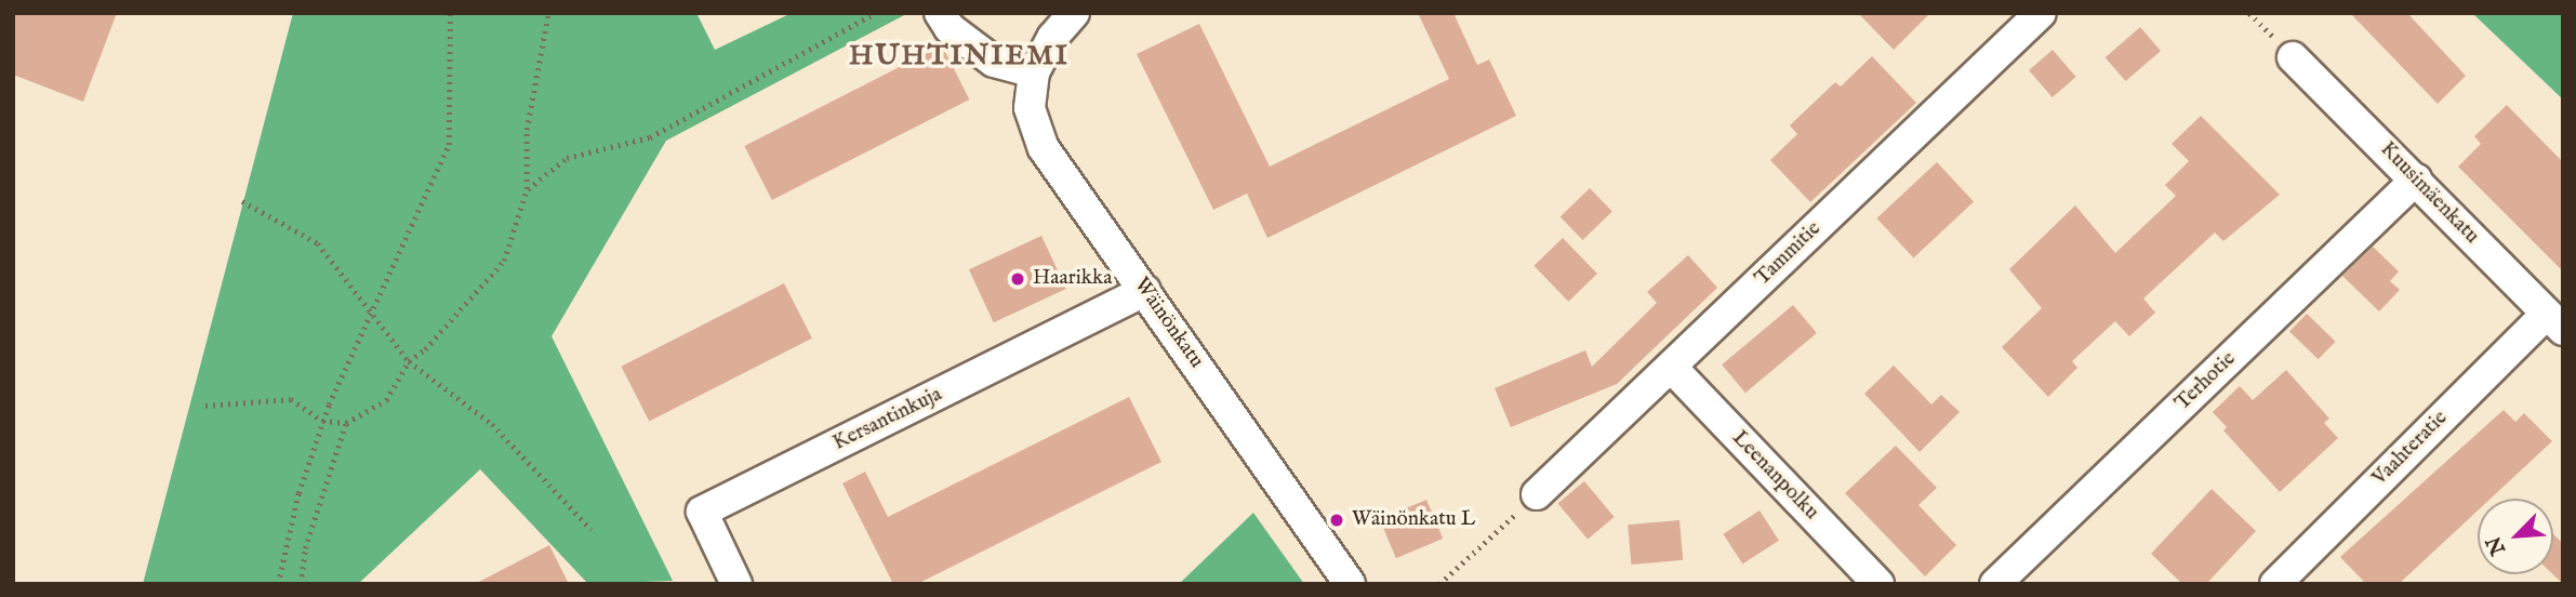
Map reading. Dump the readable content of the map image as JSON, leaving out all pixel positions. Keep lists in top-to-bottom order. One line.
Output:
{"streets":{"street":["Kuusimäenkatu","Tammitie","Wäinönkatu","Terhotie","Kersantinkuja","Vaahteratie","Leenanpolku"]},"crossings":[["Kuusimäenkatu","Terhotie"],["Kuusimäenkatu","Vaahteratie"],["Tammitie","Leenanpolku"],["Wäinönkatu","Kersantinkuja"]],"districts":["HUHTINIEMI"],"places":["Haarikka","Wäinönkatu L"],"north":"bottom left"}
